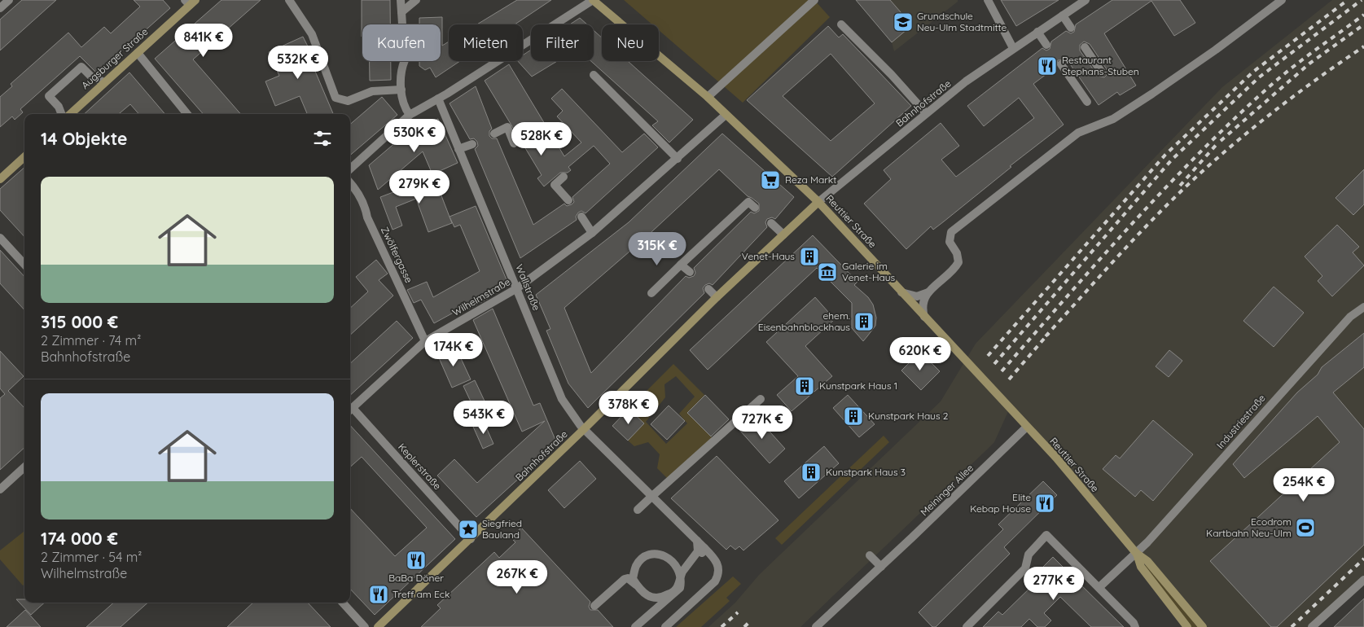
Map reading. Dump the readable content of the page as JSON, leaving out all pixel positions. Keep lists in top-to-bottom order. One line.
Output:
{"streets":{"main road":["Augsburger Straße","Bahnhofstraße","Reuttier Straße"],"street":["Zwölfergasse","Wallstraße","Wilhelmstraße","Industriestraße","Keplerstraße","Meininger Allee"]},"crossings":[["Bahnhofstraße","Reuttier Straße"],["Bahnhofstraße","Wallstraße"],["Bahnhofstraße","Keplerstraße"],["Reuttier Straße","Wilhelmstraße"],["Reuttier Straße","Industriestraße"],["Reuttier Straße","Meininger Allee"],["Zwölfergasse","Wilhelmstraße"],["Wallstraße","Wilhelmstraße"],["Wilhelmstraße","Keplerstraße"]],"places":{"school or university":["Grundschule Neu-Ulm Stadtmitte"],"restaurant":["Restaurant Stephans-Stuben","Elite Kebap House","BaBa Döner","Treff am Eck"],"supermarket":["Reza Markt"],"building":["Venet-Haus","ehem. Eisenbahnblockhaus","Kunstpark Haus 1","Kunstpark Haus 2","Kunstpark Haus 3"],"museum":["Galerie im Venet-Haus"],"sports":["Ecodrom Kartbahn Neu-Ulm"],"place":["Siegfried Bauland"]},"page":{"price":["841K €","532K €","530K €","528K €","279K €","315K €","174K €","620K €","378K €","543K €","727K €","254K €","267K €","277K €"],"chip":["Kaufen","Mieten","Filter","Neu"],"heading":"14 Objekte","list":[{"name":"315 000 €","note":"2 Zimmer · 74 m² · Bahnhofstraße"},{"name":"174 000 €","note":"2 Zimmer · 54 m² · Wilhelmstraße"}]}}
